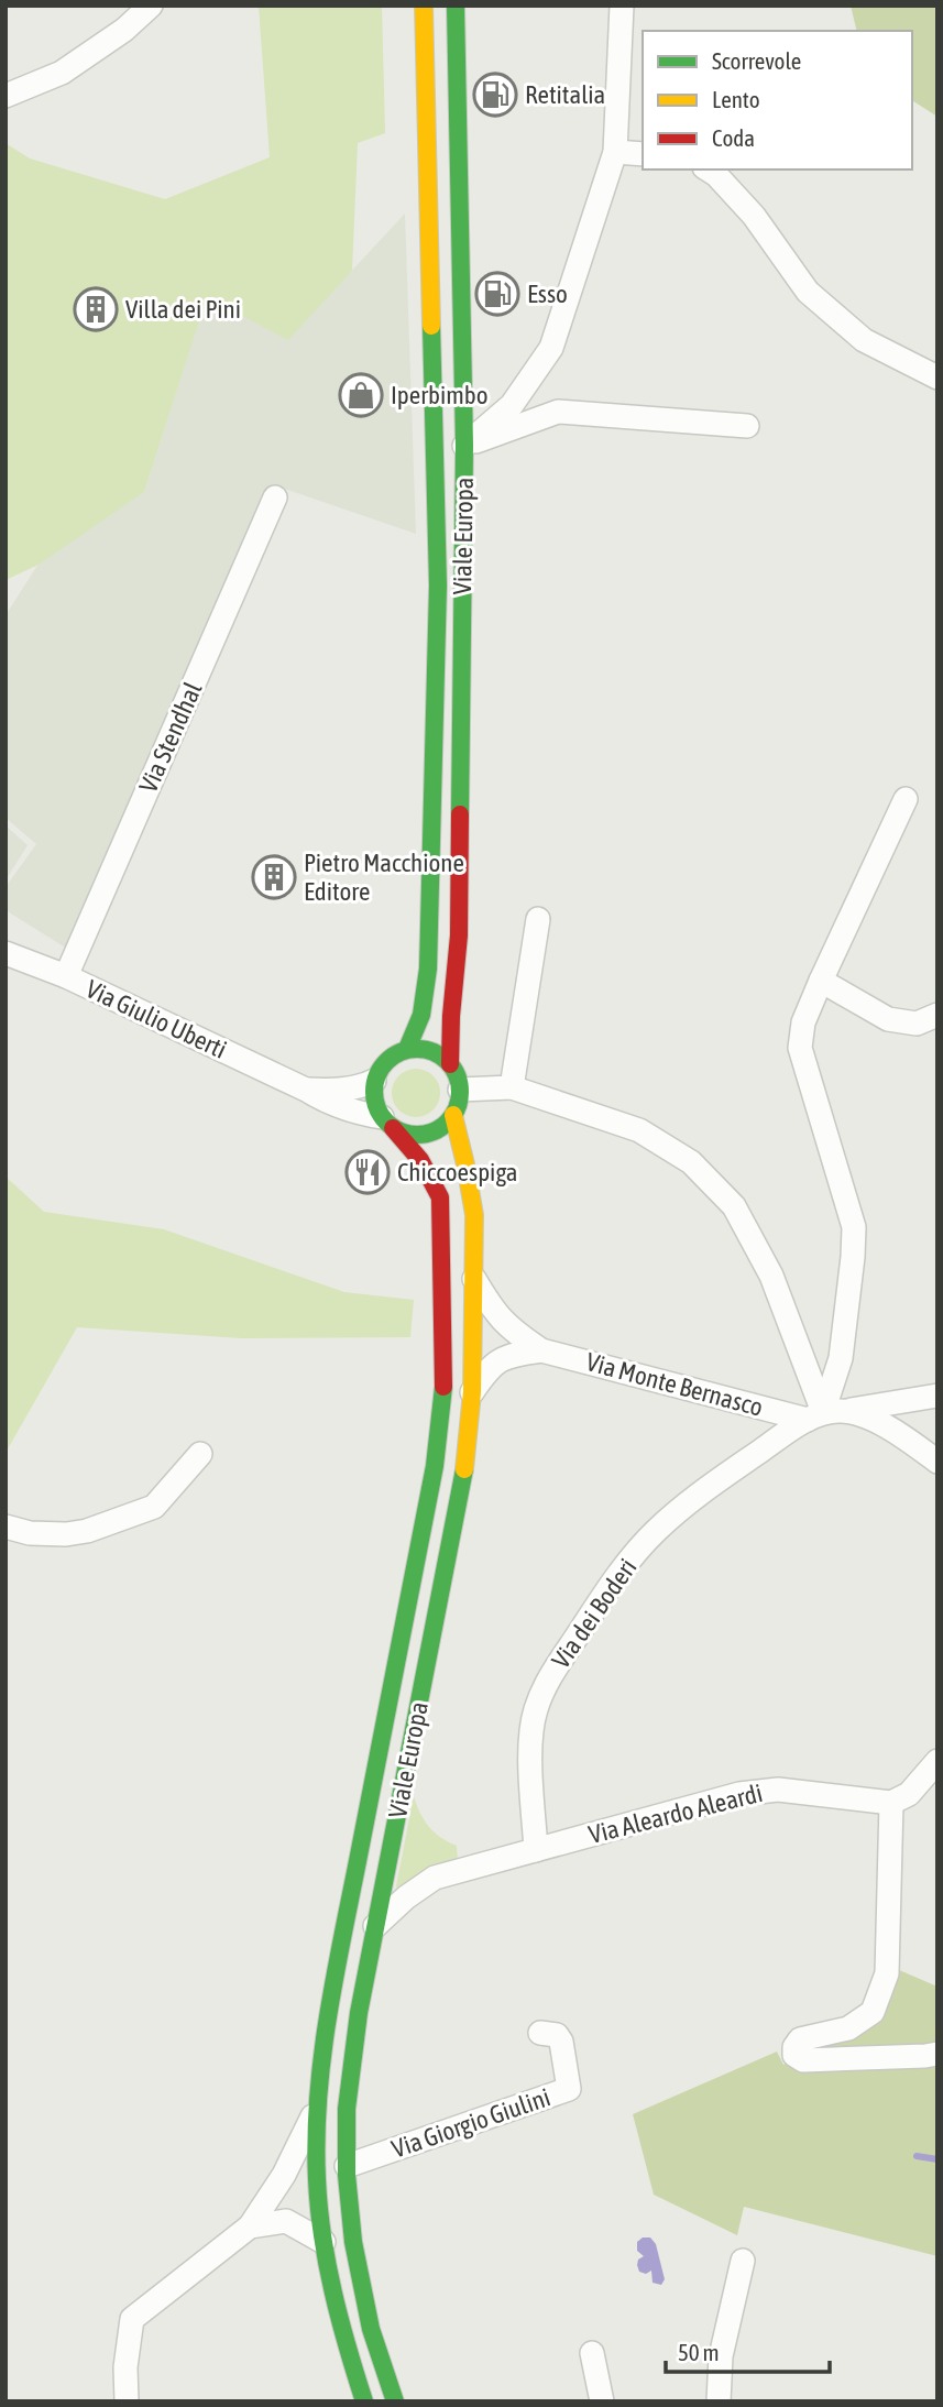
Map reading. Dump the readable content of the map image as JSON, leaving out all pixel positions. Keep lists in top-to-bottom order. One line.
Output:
{"streets":{"street":["Viale Europa","Via Stendhal","Via Giulio Uberti","Via Monte Bernasco","Via dei Boderi","Via Aleardo Aleardi","Via Giorgio Giulini"]},"crossings":[["Viale Europa","Via Giulio Uberti"],["Viale Europa","Via Monte Bernasco"],["Viale Europa","Via Giorgio Giulini"],["Via Stendhal","Via Giulio Uberti"],["Via Monte Bernasco","Via dei Boderi"],["Via dei Boderi","Via Aleardo Aleardi"]],"places":{"fuel station":["Retitalia","Esso"],"building":["Villa dei Pini","Pietro Macchione Editore"],"shop":["Iperbimbo"],"restaurant":["Chiccoespiga"]},"legend":["Scorrevole","Lento","Coda"],"scale_bar":"50 m"}
